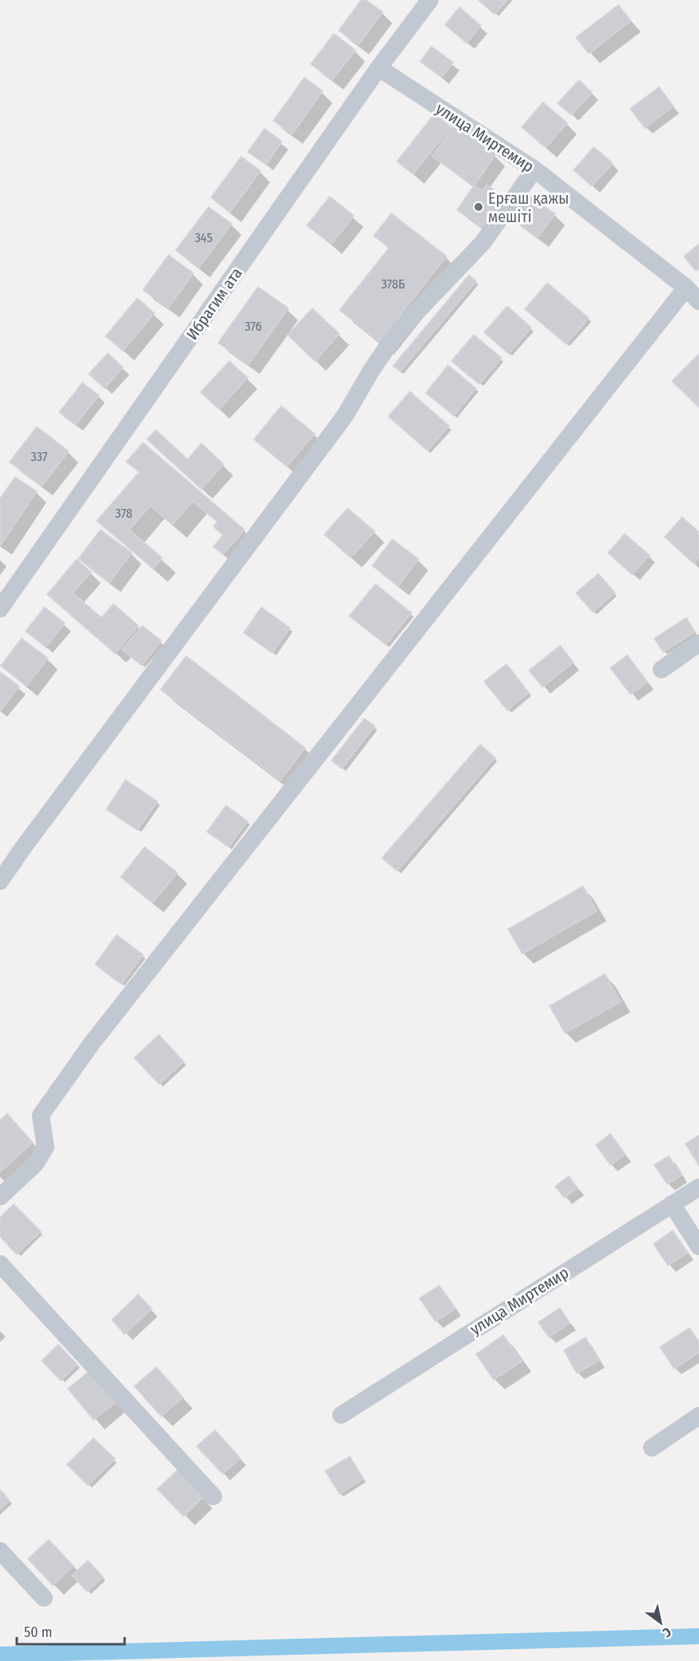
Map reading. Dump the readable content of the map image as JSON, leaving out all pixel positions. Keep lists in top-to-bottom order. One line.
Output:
{"streets":{"street":["улица Миртемир","Ибрагим ата"]},"crossings":[["улица Миртемир","Ибрагим ата"]],"places":["Ерғаш қажы мешіті"],"house_numbers":["345","378Б","376","337","378"],"scale_bar":"50 m","north":"bottom right"}
